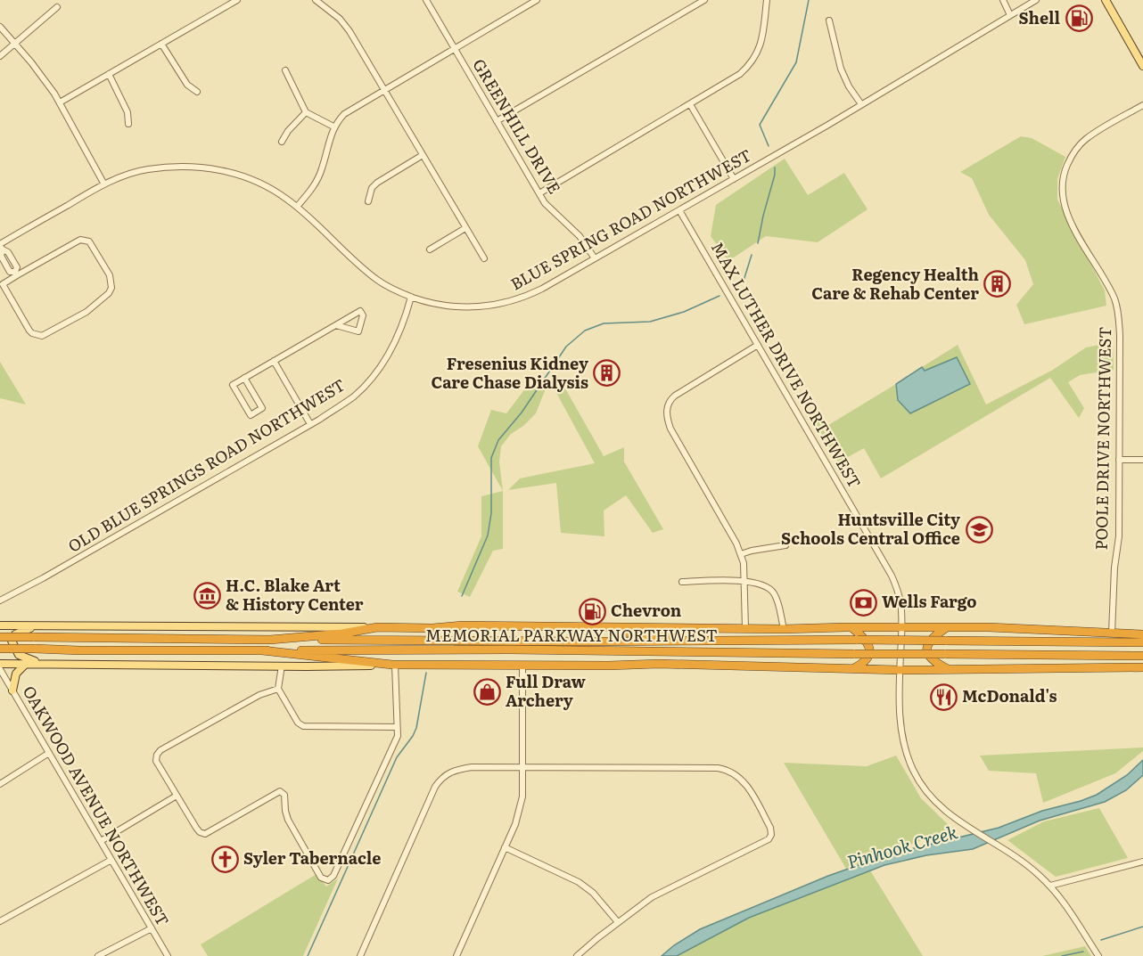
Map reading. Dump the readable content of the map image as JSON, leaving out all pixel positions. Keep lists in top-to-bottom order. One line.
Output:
{"streets":{"highway":["MEMORIAL PARKWAY NORTHWEST"],"street":["GREENHILL DRIVE","BLUE SPRING ROAD NORTHWEST","MAX LUTHER DRIVE NORTHWEST","POOLE DRIVE NORTHWEST","OLD BLUE SPRINGS ROAD NORTHWEST","OAKWOOD AVENUE NORTHWEST"]},"crossings":[["GREENHILL DRIVE","BLUE SPRING ROAD NORTHWEST"],["BLUE SPRING ROAD NORTHWEST","MAX LUTHER DRIVE NORTHWEST"],["BLUE SPRING ROAD NORTHWEST","OLD BLUE SPRINGS ROAD NORTHWEST"]],"water":["Pinhook Creek"],"places":{"fuel station":["Shell","Chevron"],"building":["Regency Health Care & Rehab Center","Fresenius Kidney Care Chase Dialysis"],"school or university":["Huntsville City Schools Central Office"],"museum":["H.C. Blake Art & History Center"],"bank":["Wells Fargo"],"shop":["Full Draw Archery"],"restaurant":["McDonald's"],"church":["Syler Tabernacle"]}}
